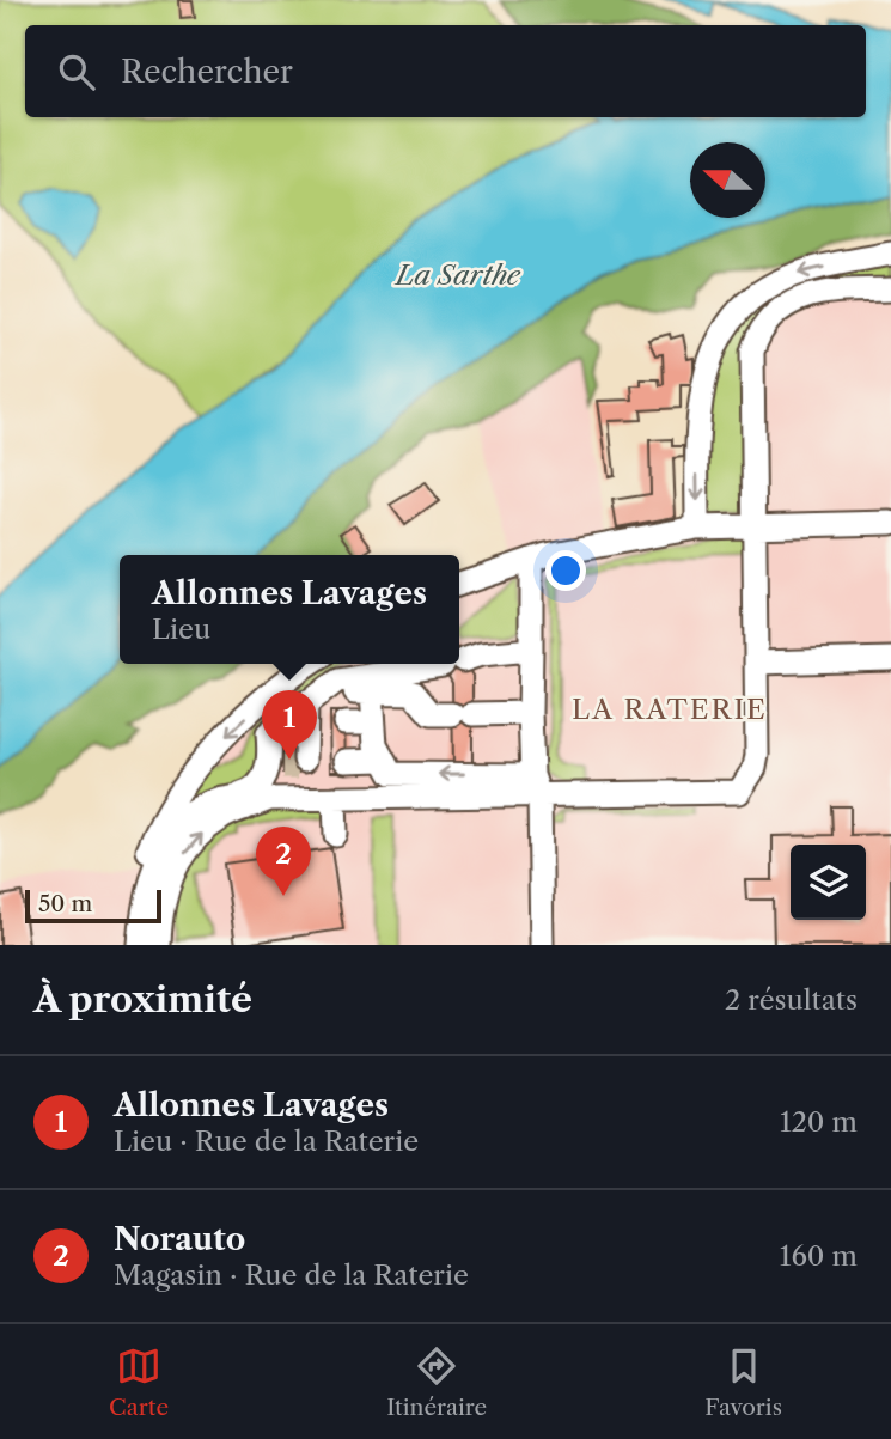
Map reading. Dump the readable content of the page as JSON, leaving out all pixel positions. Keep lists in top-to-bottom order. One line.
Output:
{"districts":["LA RATERIE"],"water":["La Sarthe"],"scale_bar":"50 m","north":"left","page":{"search":"Rechercher","popup":["Allonnes Lavages","Lieu"],"pins":["1","2"],"scale":"50 m","heading":["À proximité","2 résultats"],"list":[{"mark":"1","name":"Allonnes Lavages","note":"Lieu · Rue de la Raterie","value":"120 m"},{"mark":"2","name":"Norauto","note":"Magasin · Rue de la Raterie","value":"160 m"}],"nav":["Carte","Itinéraire","Favoris"]}}
